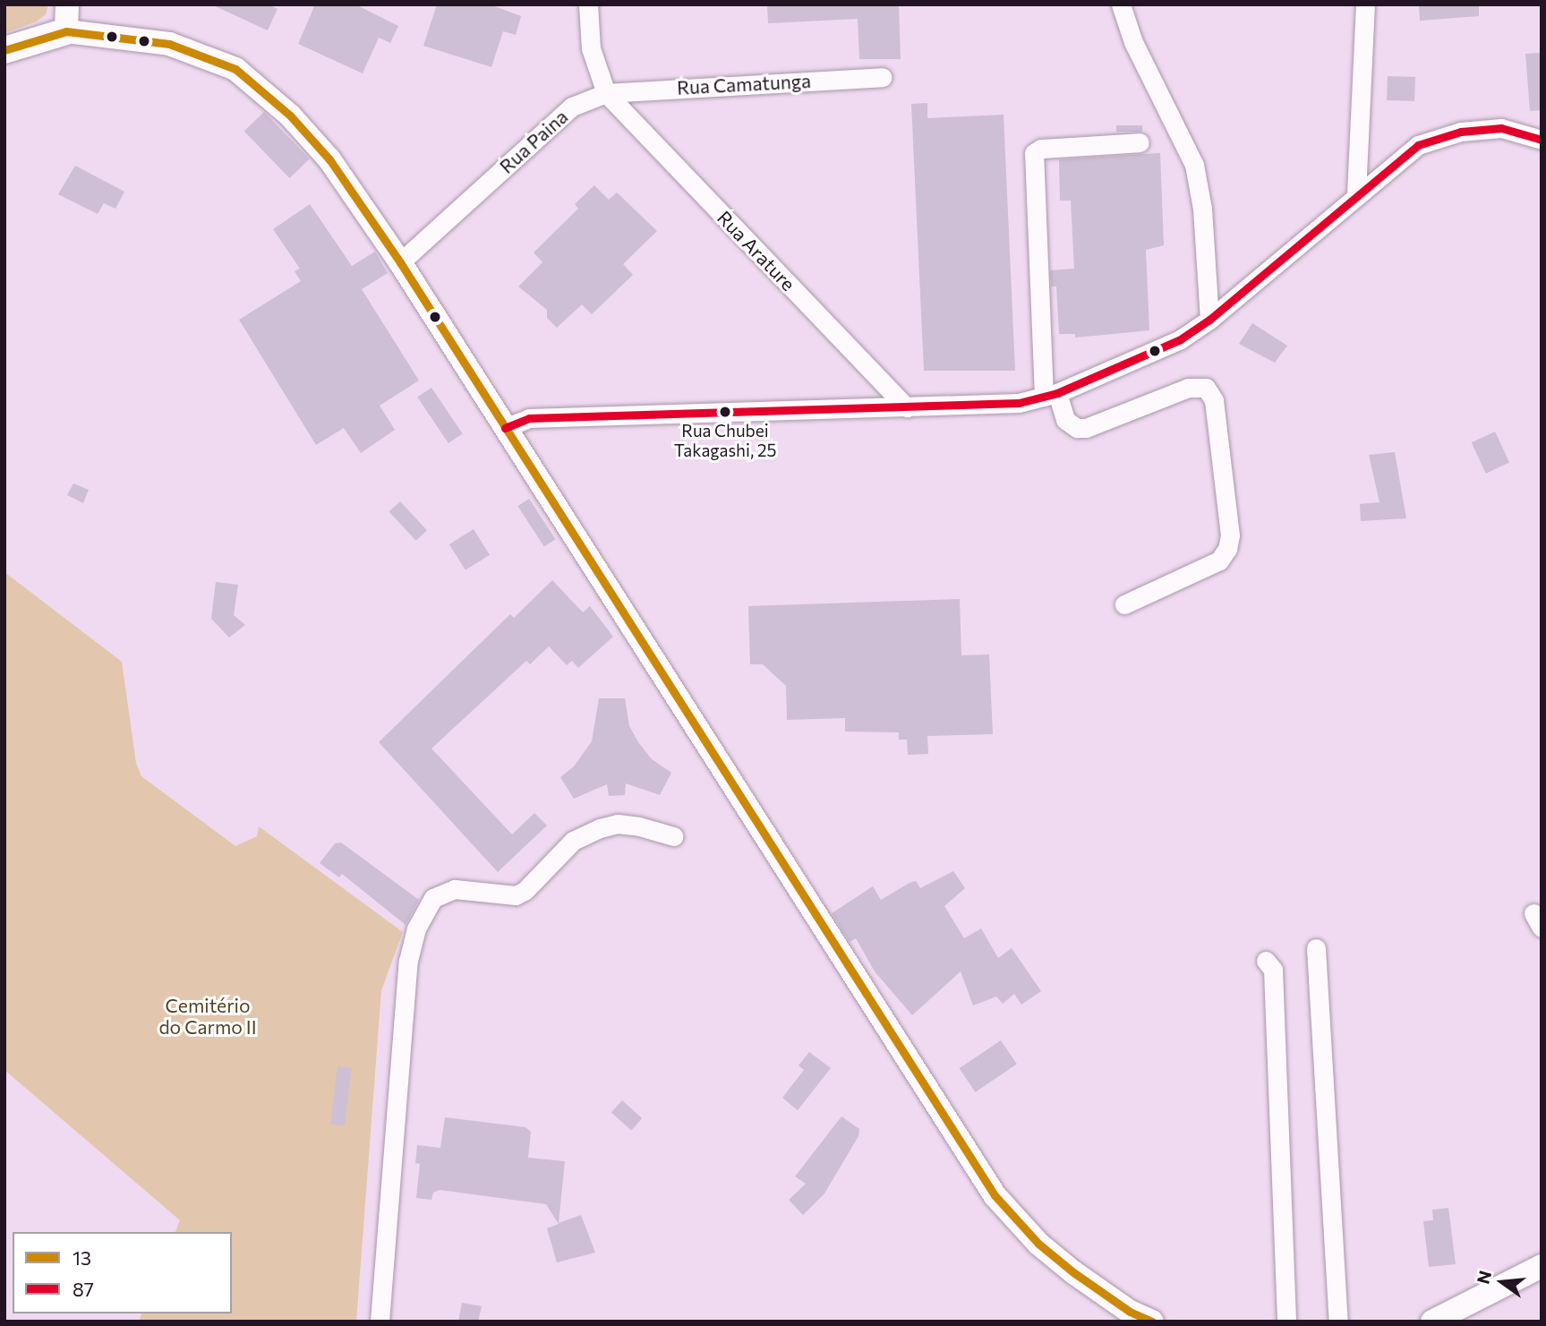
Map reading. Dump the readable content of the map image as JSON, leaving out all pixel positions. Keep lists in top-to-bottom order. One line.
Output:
{"streets":{"street":["Rua Camatunga","Rua Paina","Rua Arature"]},"crossings":[["Rua Camatunga","Rua Paina"],["Rua Camatunga","Rua Arature"],["Rua Paina","Rua Arature"]],"parks":["Cemitério do Carmo II"],"places":["Rua Chubei Takagashi, 25"],"lines":["transit line 13","transit line 87"],"legend":["13","87"],"north":"left"}
